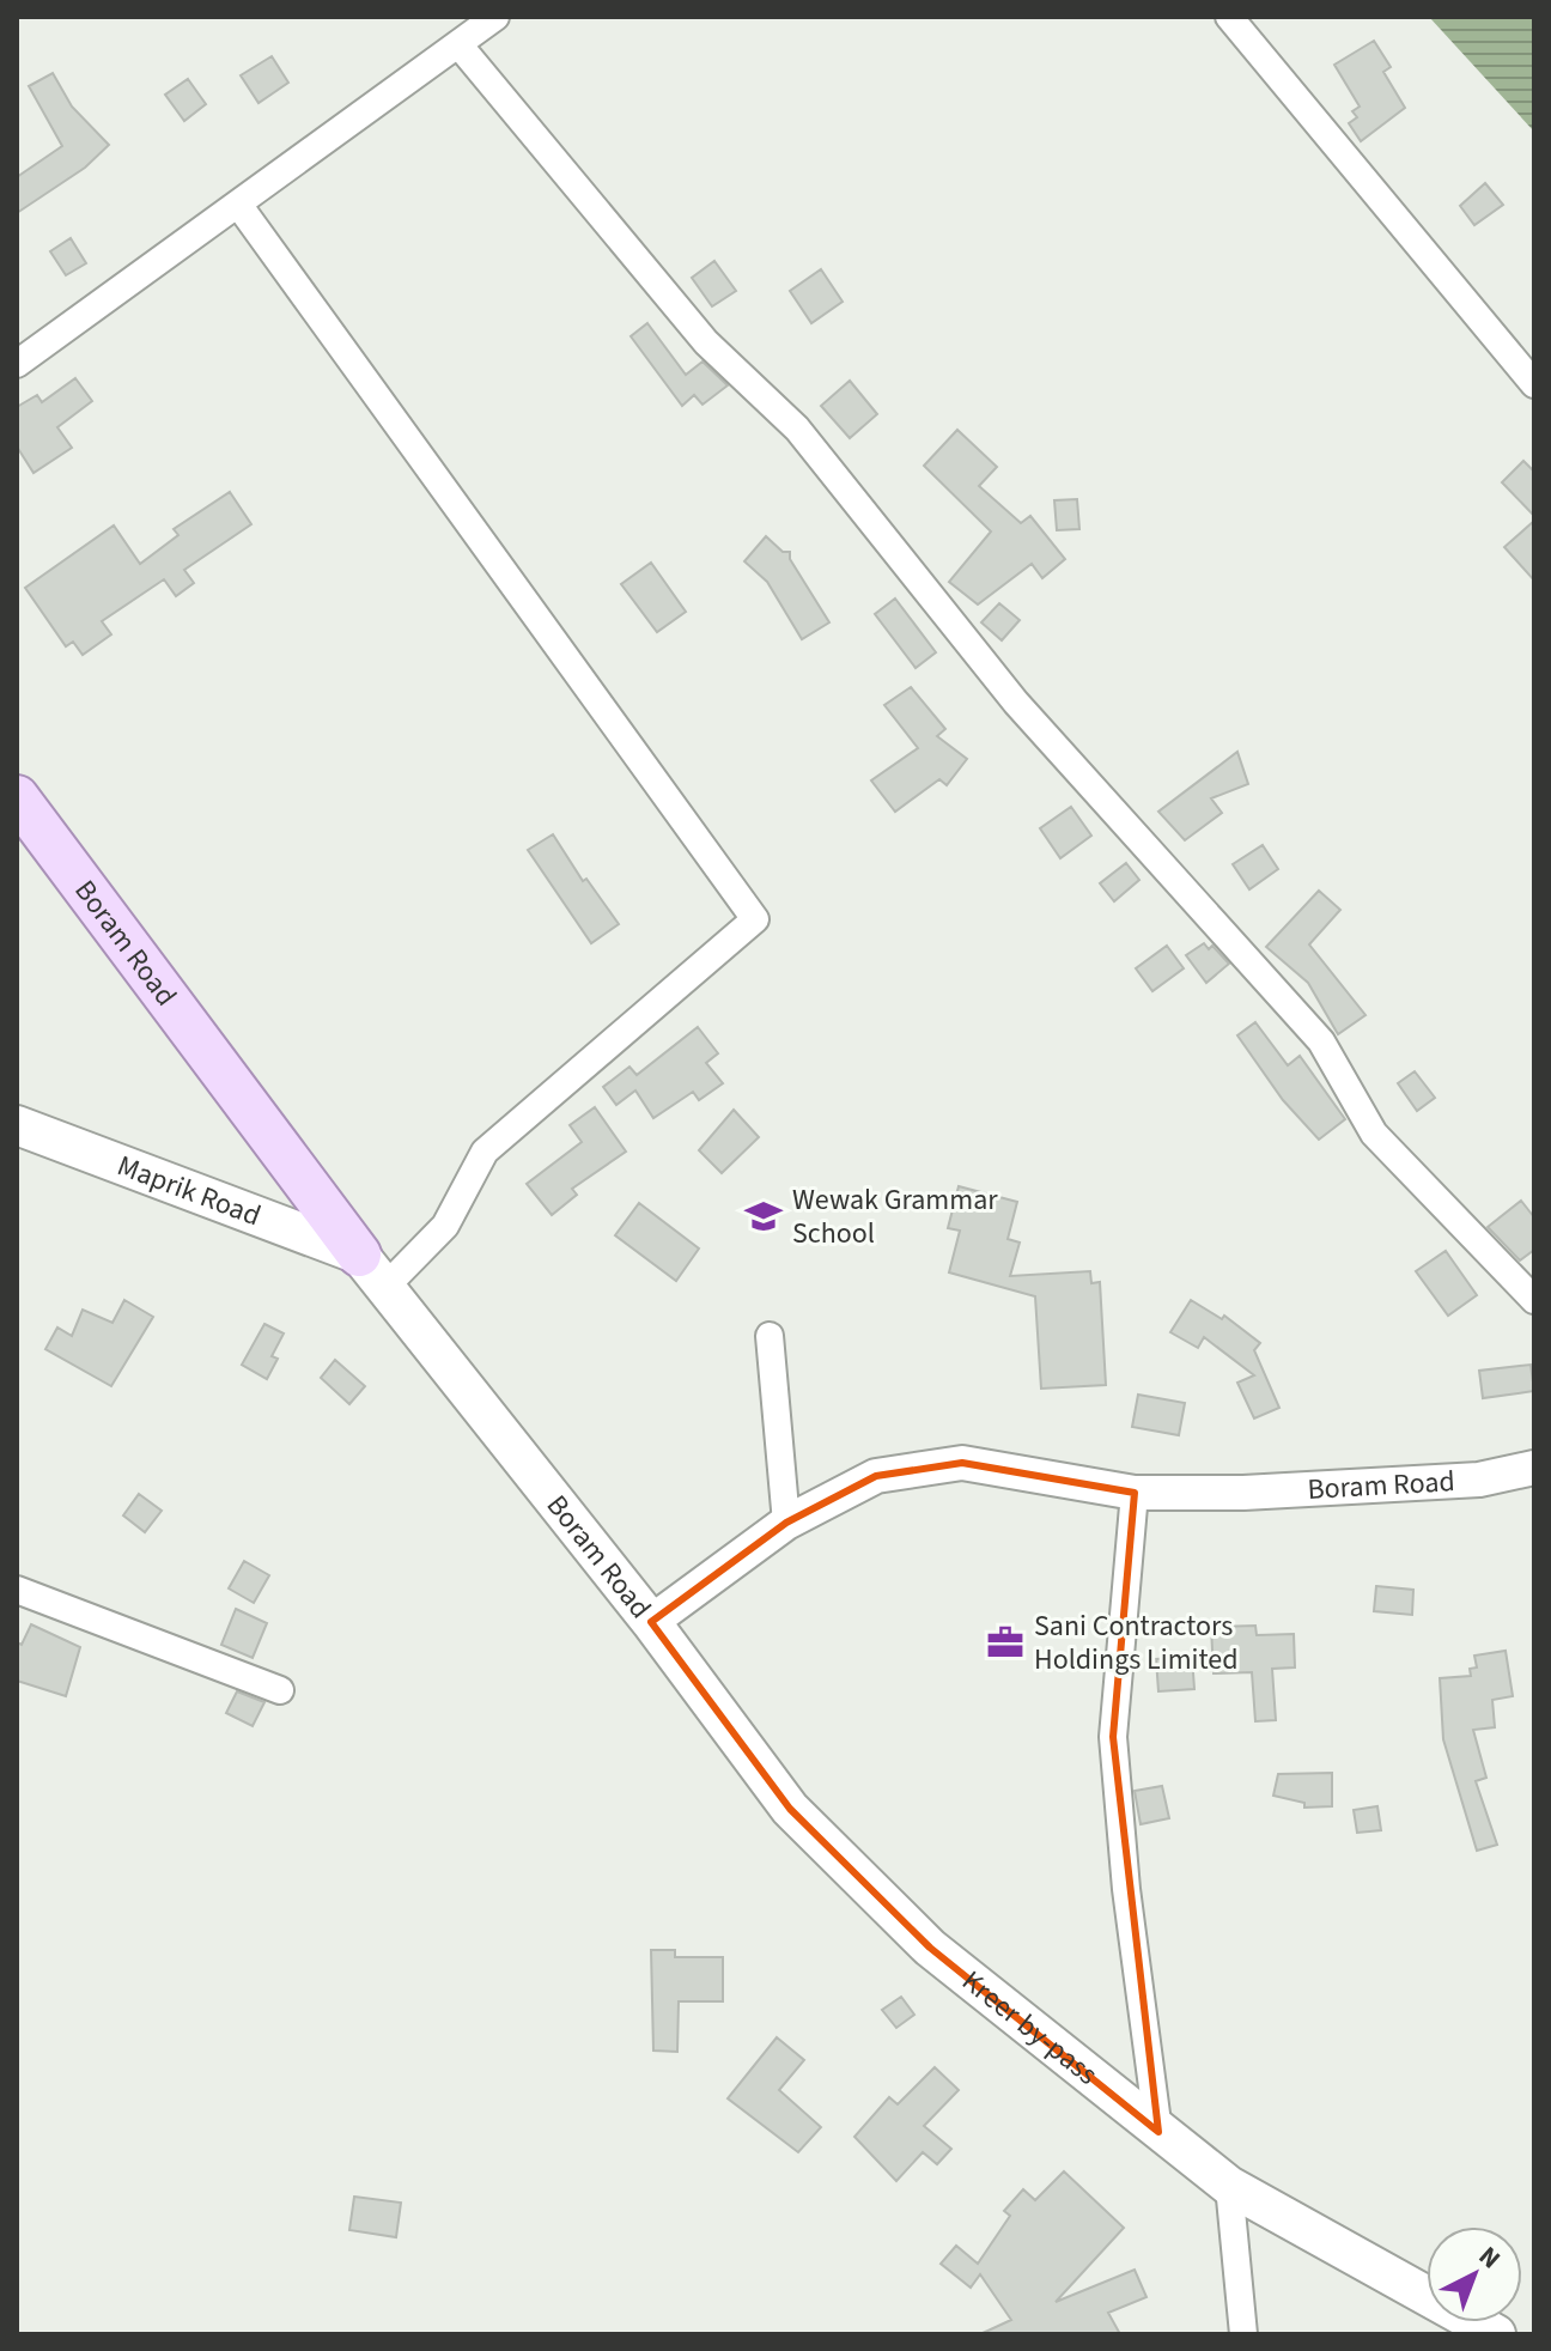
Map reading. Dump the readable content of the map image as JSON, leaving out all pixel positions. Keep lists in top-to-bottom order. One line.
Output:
{"streets":{"main road":["Boram Road","Maprik Road","Kreer by-pass"]},"crossings":[["Boram Road","Maprik Road"],["Boram Road","Kreer by-pass"]],"places":{"school or university":["Wewak Grammar School"],"office":["Sani Contractors Holdings Limited"]},"north":"top right"}
